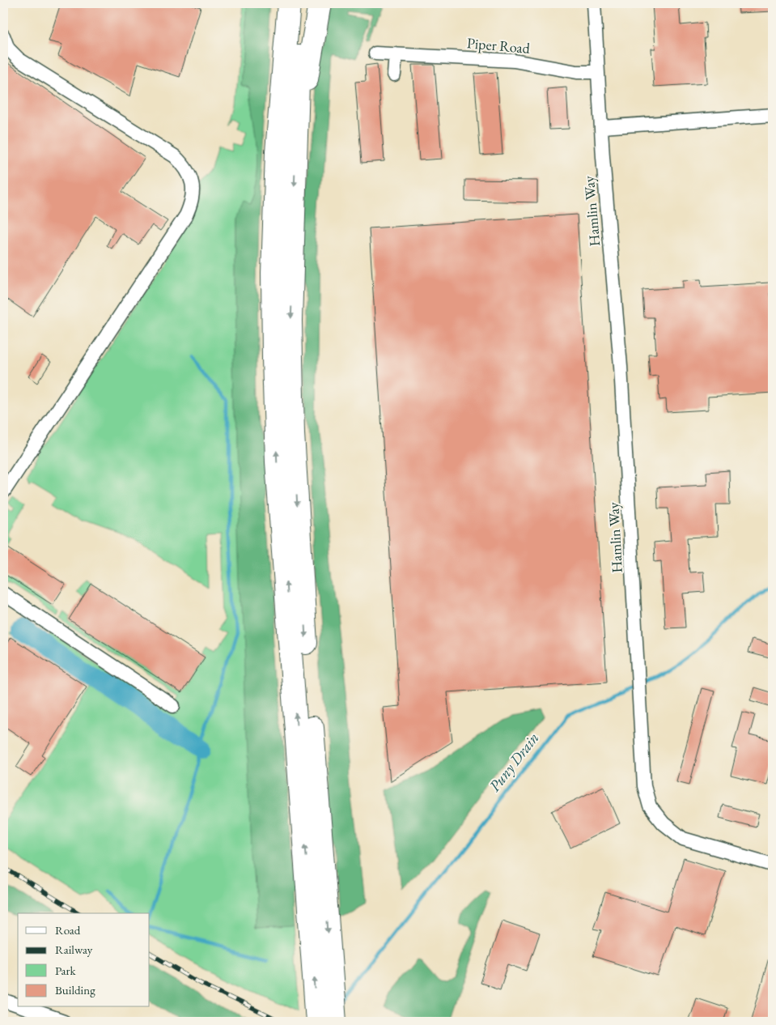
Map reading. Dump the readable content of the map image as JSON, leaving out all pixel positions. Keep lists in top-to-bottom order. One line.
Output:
{"streets":{"street":["Piper Road","Hamlin Way"]},"crossings":[["Piper Road","Hamlin Way"]],"water":["Puny Drain"],"legend":["Road","Railway","Park","Building"]}
